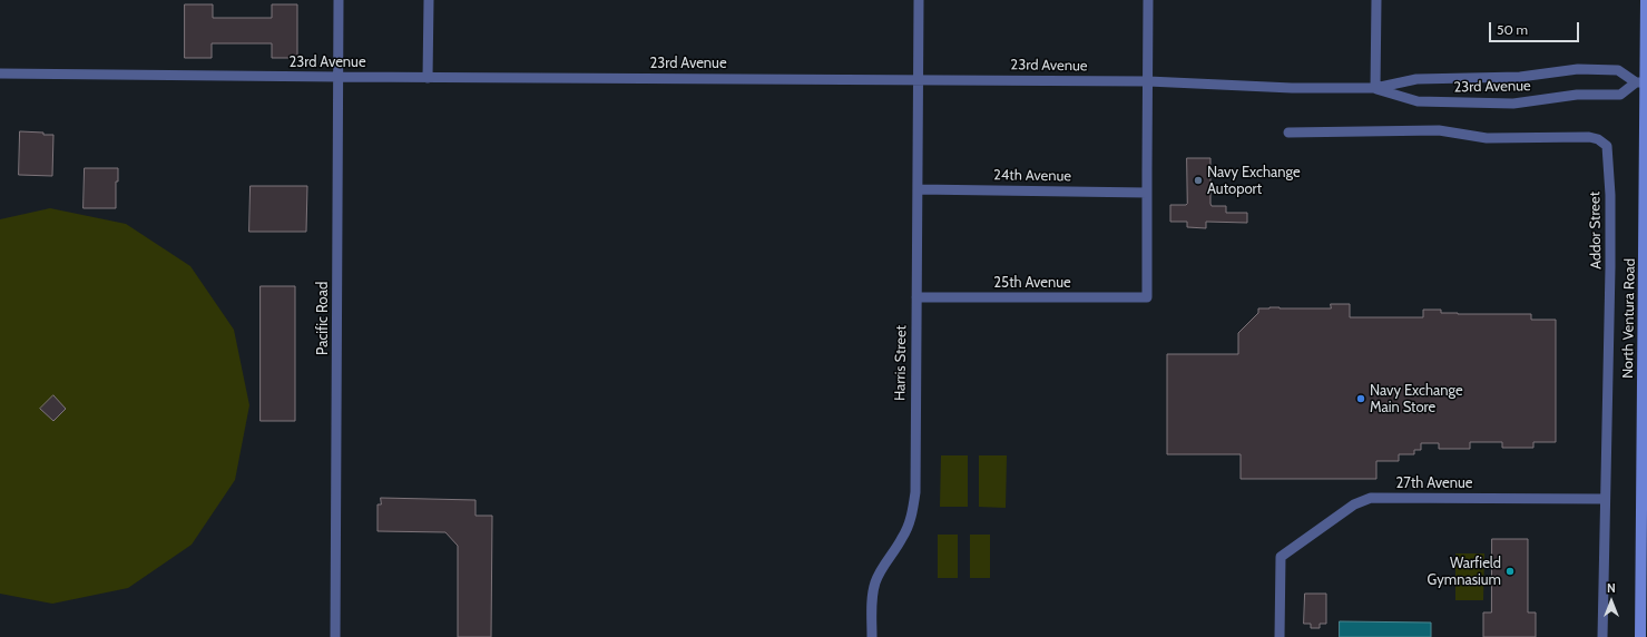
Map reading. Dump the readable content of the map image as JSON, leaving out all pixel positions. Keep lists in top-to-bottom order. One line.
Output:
{"streets":{"main road":["North Ventura Road"],"street":["23rd Avenue","24th Avenue","Addor Street","25th Avenue","Pacific Road","Harris Street","27th Avenue"]},"crossings":[["23rd Avenue","Pacific Road"],["23rd Avenue","North Ventura Road"],["23rd Avenue","Harris Street"],["24th Avenue","25th Avenue"],["24th Avenue","Harris Street"],["Addor Street","27th Avenue"],["25th Avenue","Harris Street"]],"places":["Navy Exchange Autoport","Navy Exchange Main Store","Warfield Gymnasium"],"scale_bar":"50 m","north":"top"}
